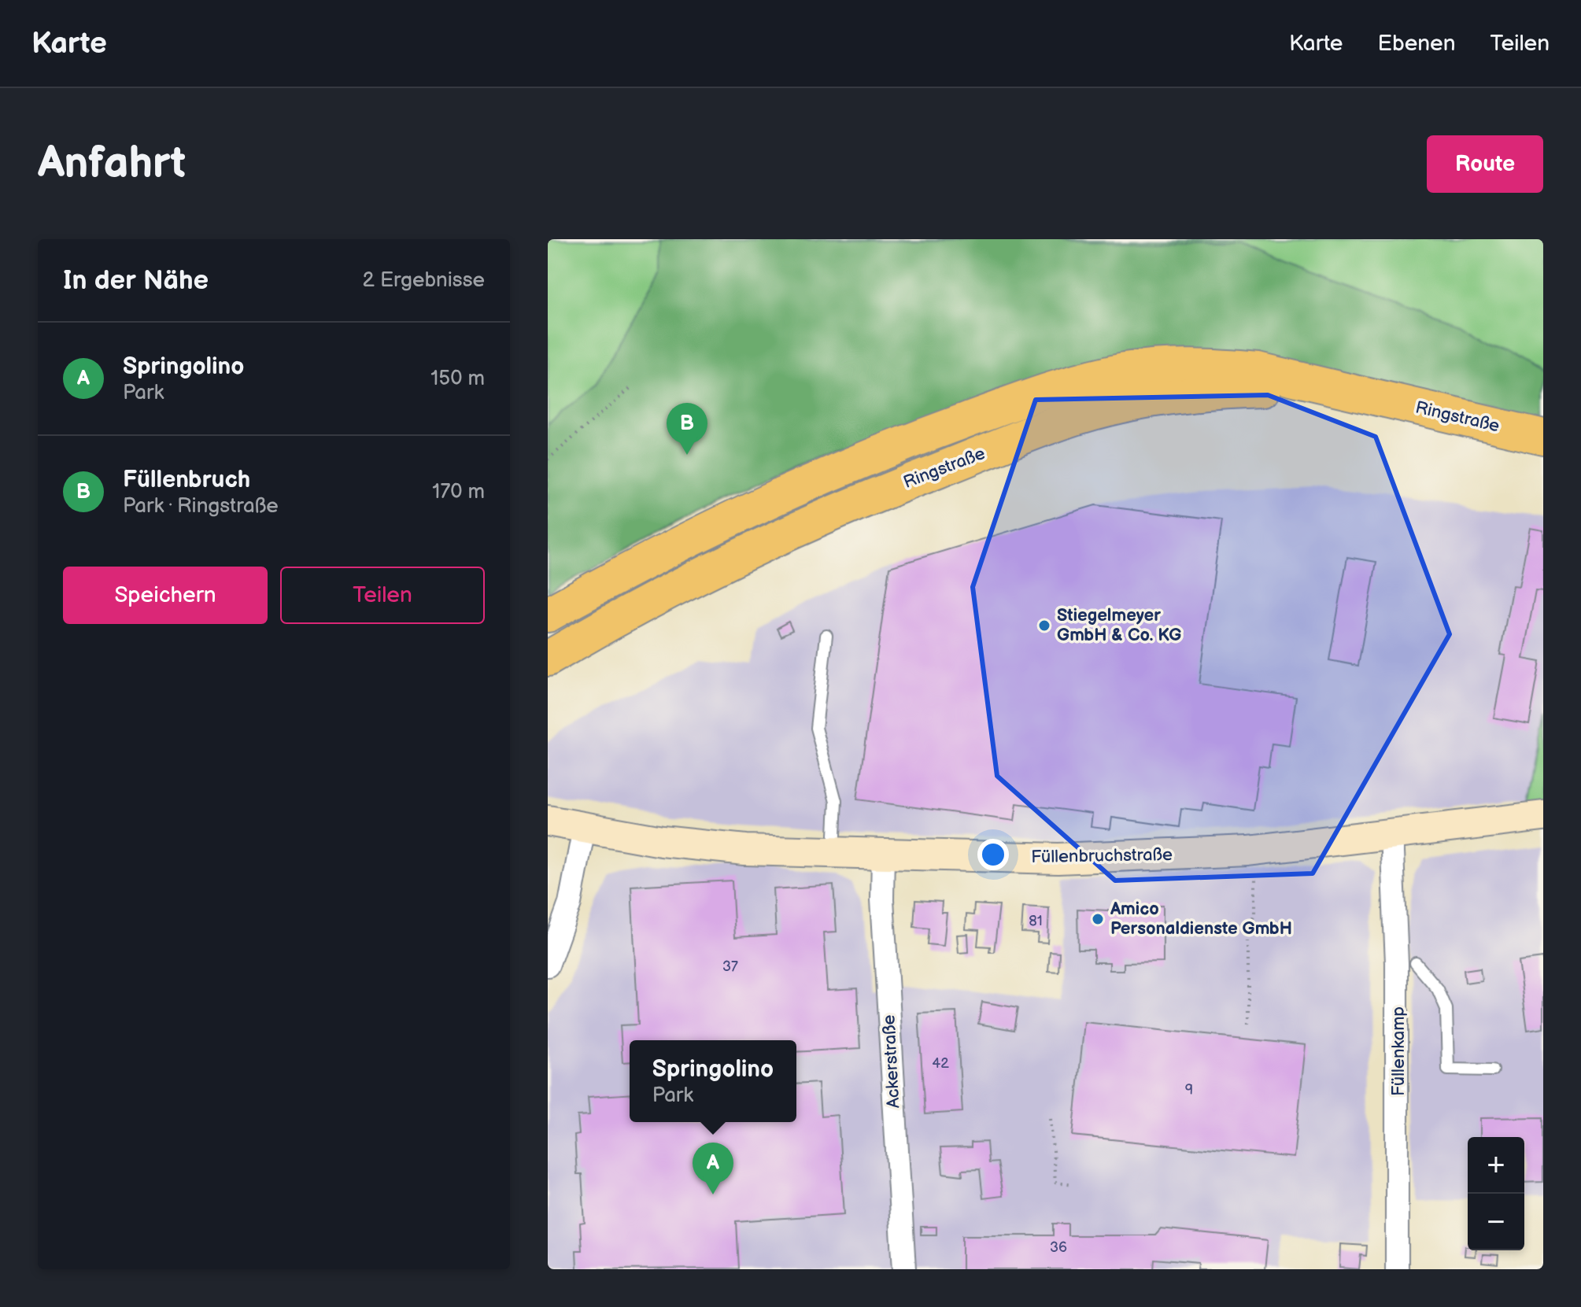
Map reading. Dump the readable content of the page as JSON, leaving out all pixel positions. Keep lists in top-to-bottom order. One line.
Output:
{"streets":{"highway":["Ringstraße"],"street":["Füllenbruchstraße","Füllenkamp","Ackerstraße"]},"crossings":[["Füllenbruchstraße","Füllenkamp"],["Füllenbruchstraße","Ackerstraße"]],"places":["Stiegelmeyer GmbH & Co. KG","Amico Personaldienste GmbH"],"house_numbers":["81","37","42","9","36"],"page":{"header":"Karte","nav":["Karte","Ebenen","Teilen"],"buttons":["Route",["Speichern","Teilen"]],"title":"Anfahrt","heading":["In der Nähe","2 Ergebnisse"],"list":[{"mark":"A","name":"Springolino","note":"Park","value":"150 m"},{"mark":"B","name":"Füllenbruch","note":"Park · Ringstraße","value":"170 m"}],"pins":["B","A"],"popup":["Springolino","Park"],"map_buttons":["+","−"]}}
